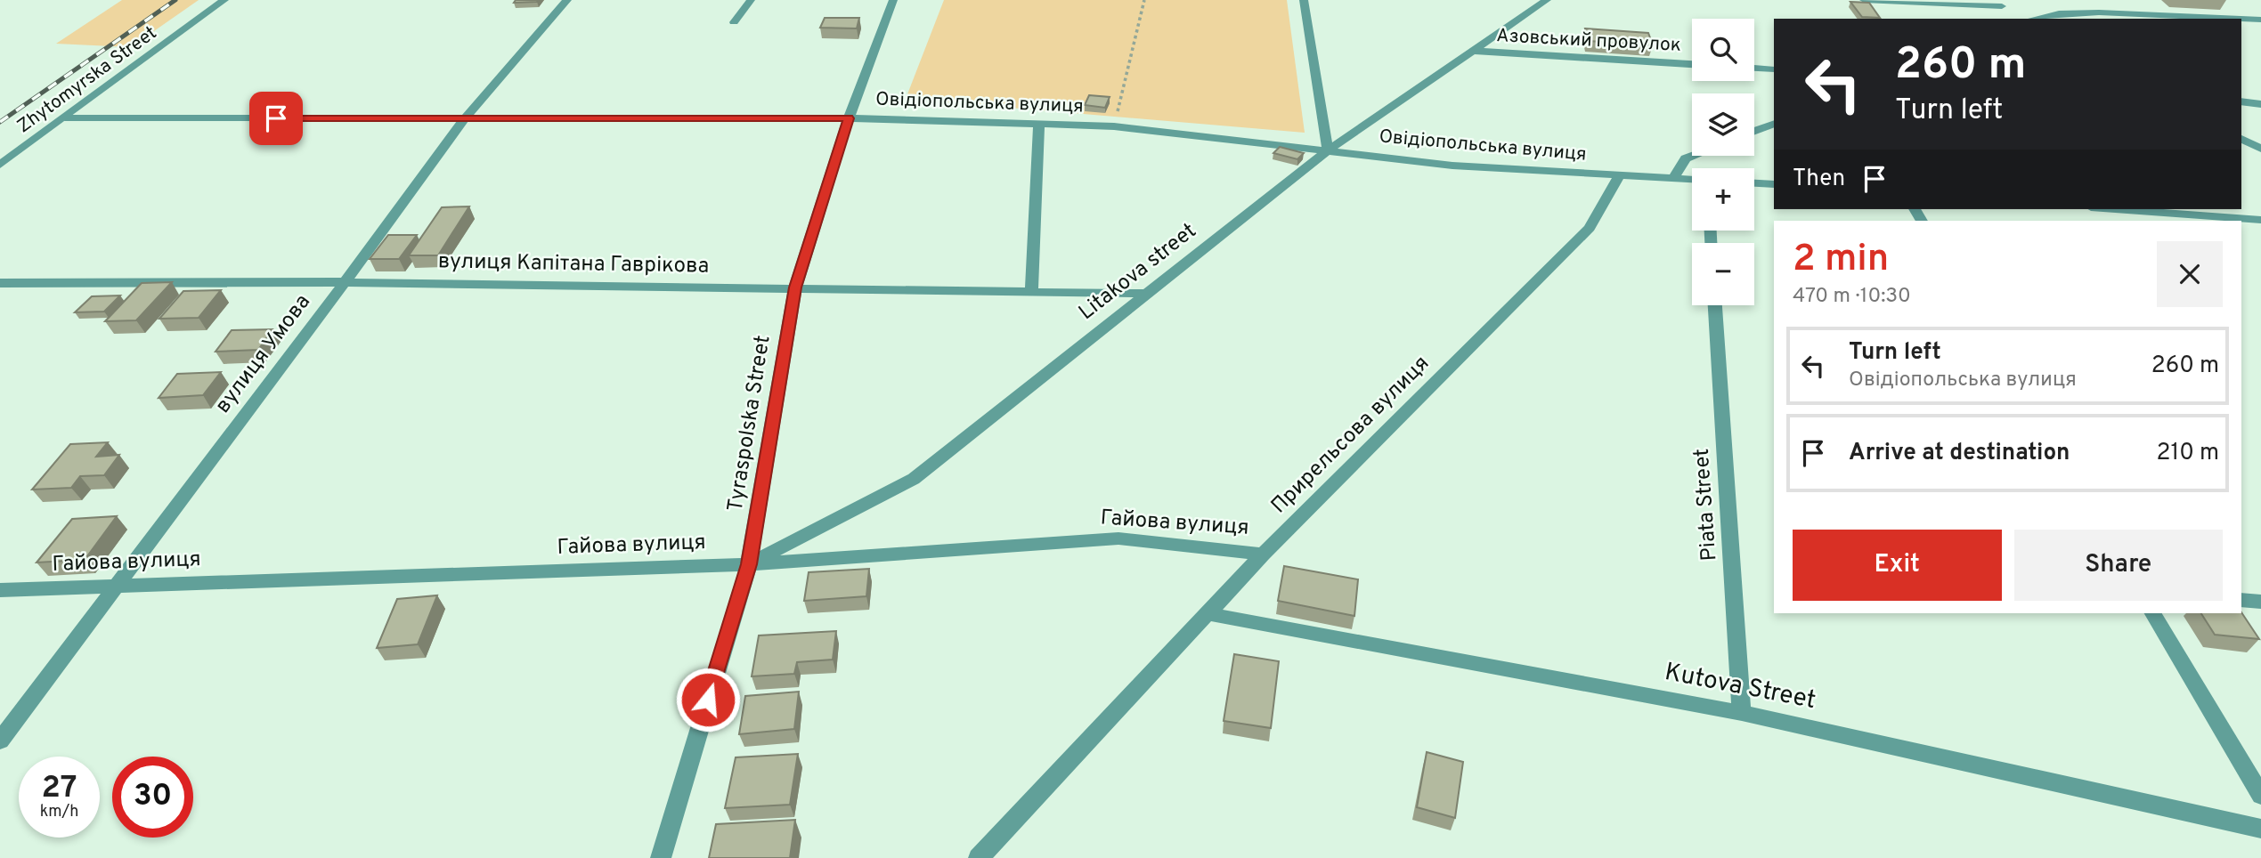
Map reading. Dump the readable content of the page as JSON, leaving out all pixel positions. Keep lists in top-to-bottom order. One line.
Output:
{"streets":{"street":["Азовський провулок","Zhytomyrska Street","Овідіопольська вулиця","вулиця Капітана Гаврікова","Litakova street","вулиця Умова","Tyraspolska Street","Прирельсова вулиця","Piata Street","Гайова вулиця","Kutova Street"]},"crossings":[["Азовський провулок","Litakova street"],["Zhytomyrska Street","Овідіопольська вулиця"],["Овідіопольська вулиця","Litakova street"],["Овідіопольська вулиця","вулиця Умова"],["Овідіопольська вулиця","Tyraspolska Street"],["Овідіопольська вулиця","Прирельсова вулиця"],["вулиця Капітана Гаврікова","Litakova street"],["вулиця Капітана Гаврікова","вулиця Умова"],["вулиця Капітана Гаврікова","Tyraspolska Street"],["Litakova street","Tyraspolska Street"],["Litakova street","Гайова вулиця"],["вулиця Умова","Гайова вулиця"],["Tyraspolska Street","Гайова вулиця"],["Прирельсова вулиця","Гайова вулиця"],["Прирельсова вулиця","Kutova Street"],["Piata Street","Kutova Street"]],"page":{"map_buttons":["+","−"],"turn":["260 m","Turn left"],"then":"Then","heading":["2 min","470 m · 10:30"],"list":[{"name":"Turn left","note":"Овідіопольська вулиця","value":"260 m"},{"name":"Arrive at destination","value":"210 m"}],"buttons":["Exit","Share"],"speed":"27 km/h","limit":"30"}}
